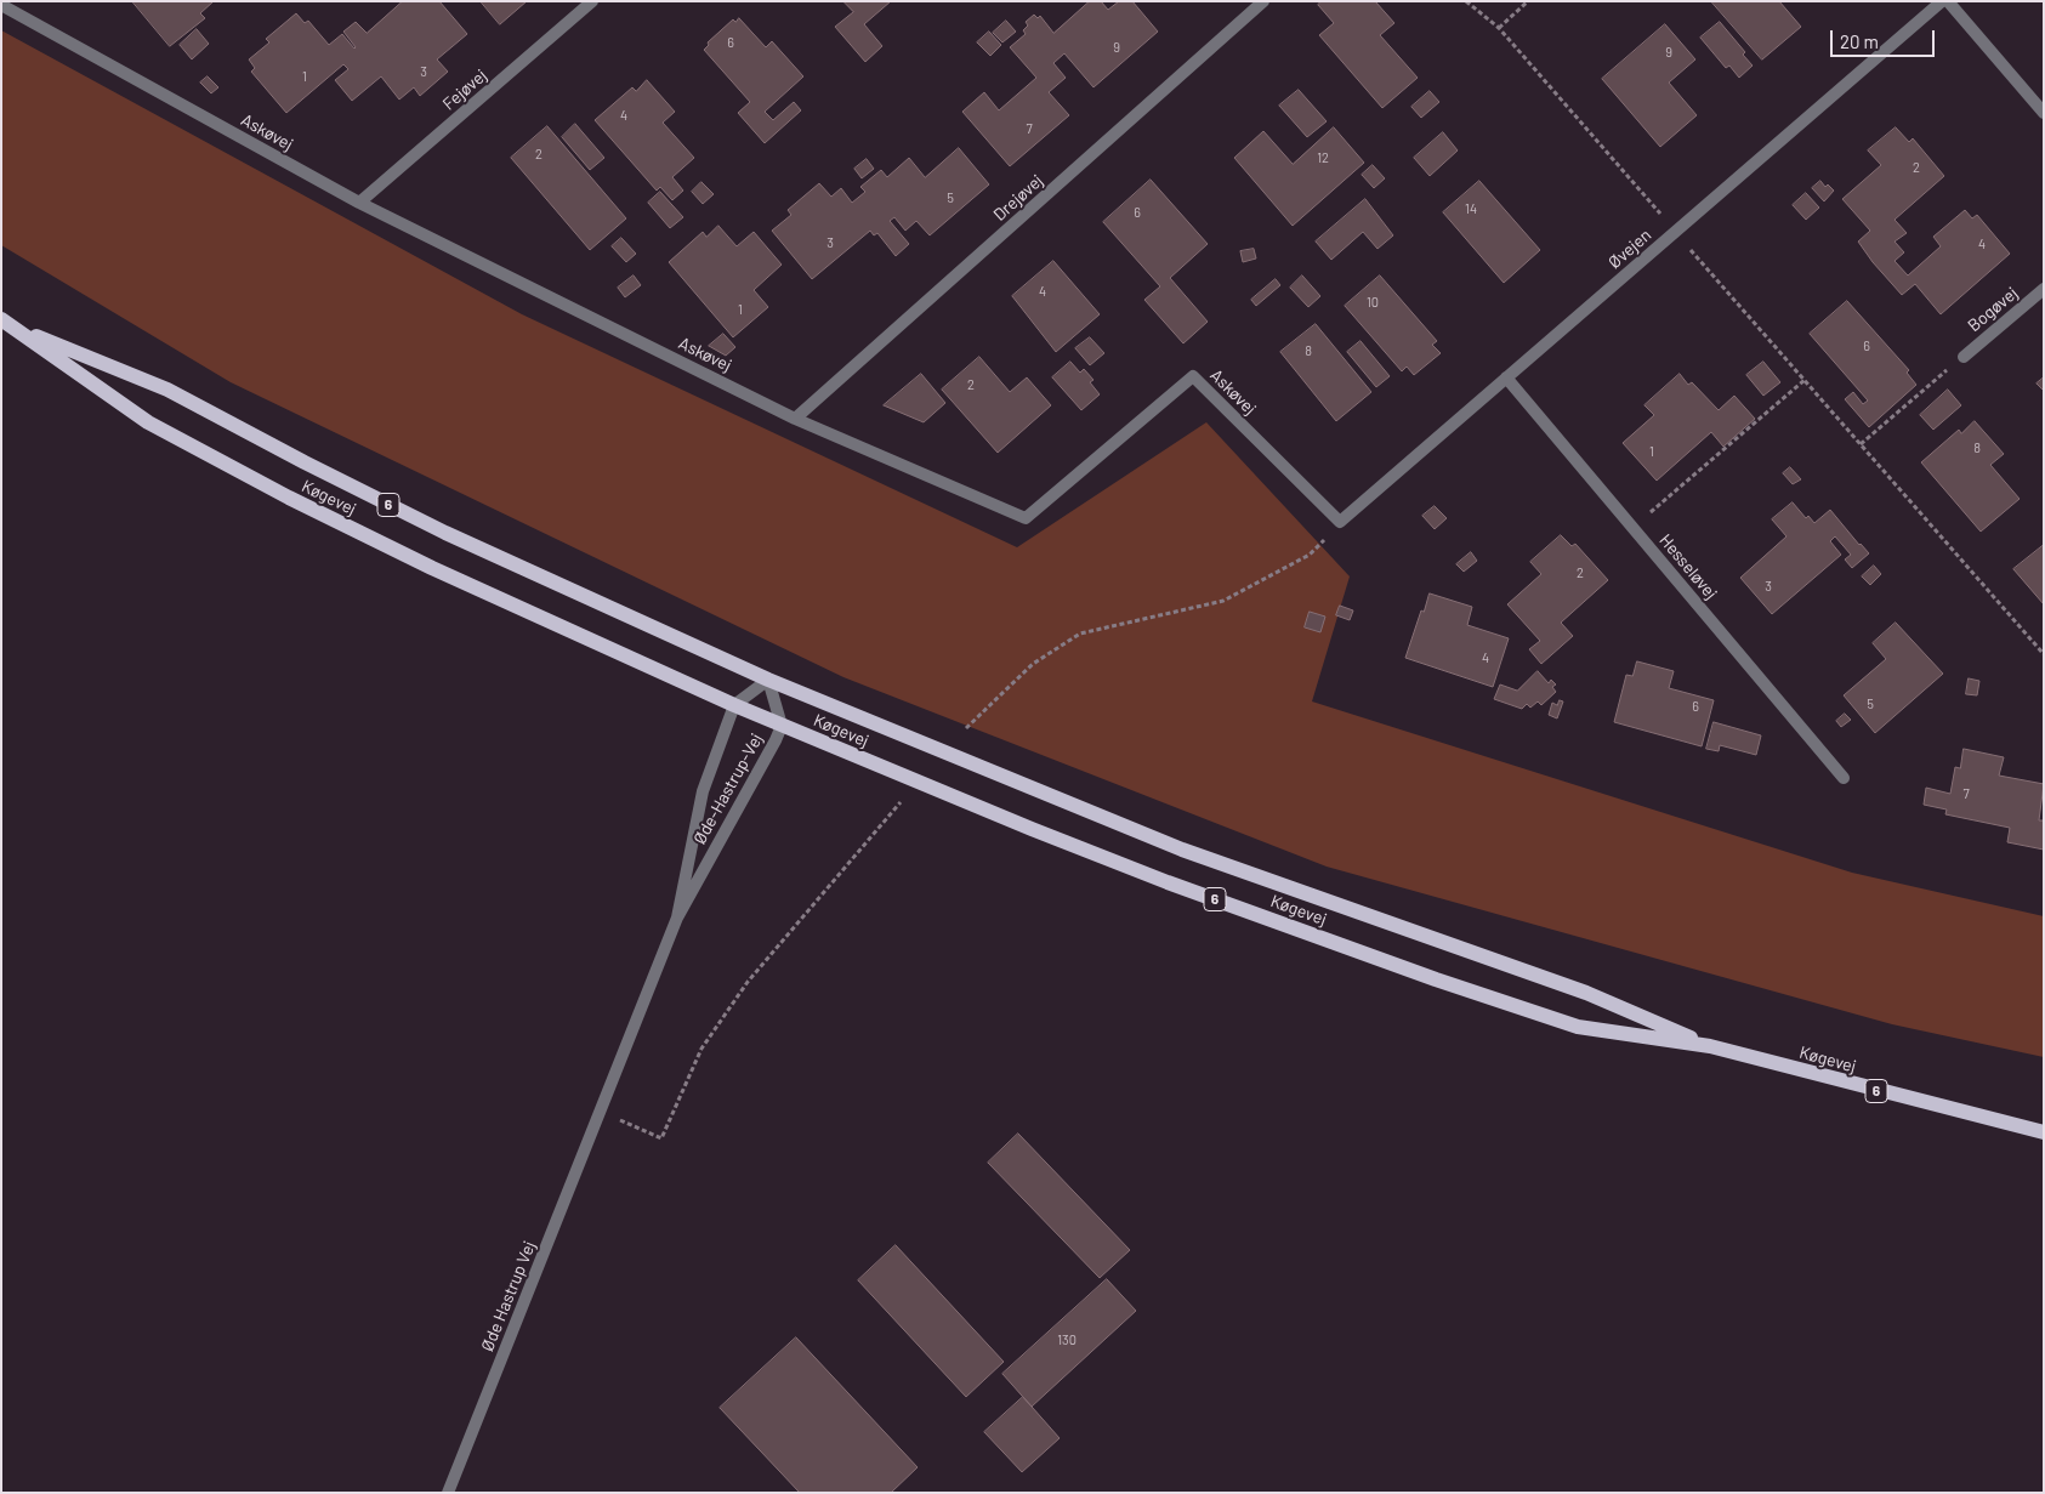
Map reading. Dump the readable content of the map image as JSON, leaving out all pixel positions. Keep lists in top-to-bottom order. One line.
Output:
{"streets":{"main road":["Køgevej","6"],"street":["Fejøvej","Askøvej","Drejøvej","Øvejen","Bogøvej","Hesseløvej","Øde-Hastrup-Vej","Øde Hastrup Vej"]},"crossings":[["Fejøvej","Askøvej"],["Askøvej","Drejøvej"],["Askøvej","Øvejen"],["Øvejen","Hesseløvej"],["Køgevej","Øde-Hastrup-Vej"],["Øde-Hastrup-Vej","Øde Hastrup Vej"]],"house_numbers":["6","9","9","3","1","4","7","2","12","2","5","14","6","3","4","4","10","1","6","8","2","8","1","2","3","4","5","6","7","130"],"scale_bar":"20 m"}
